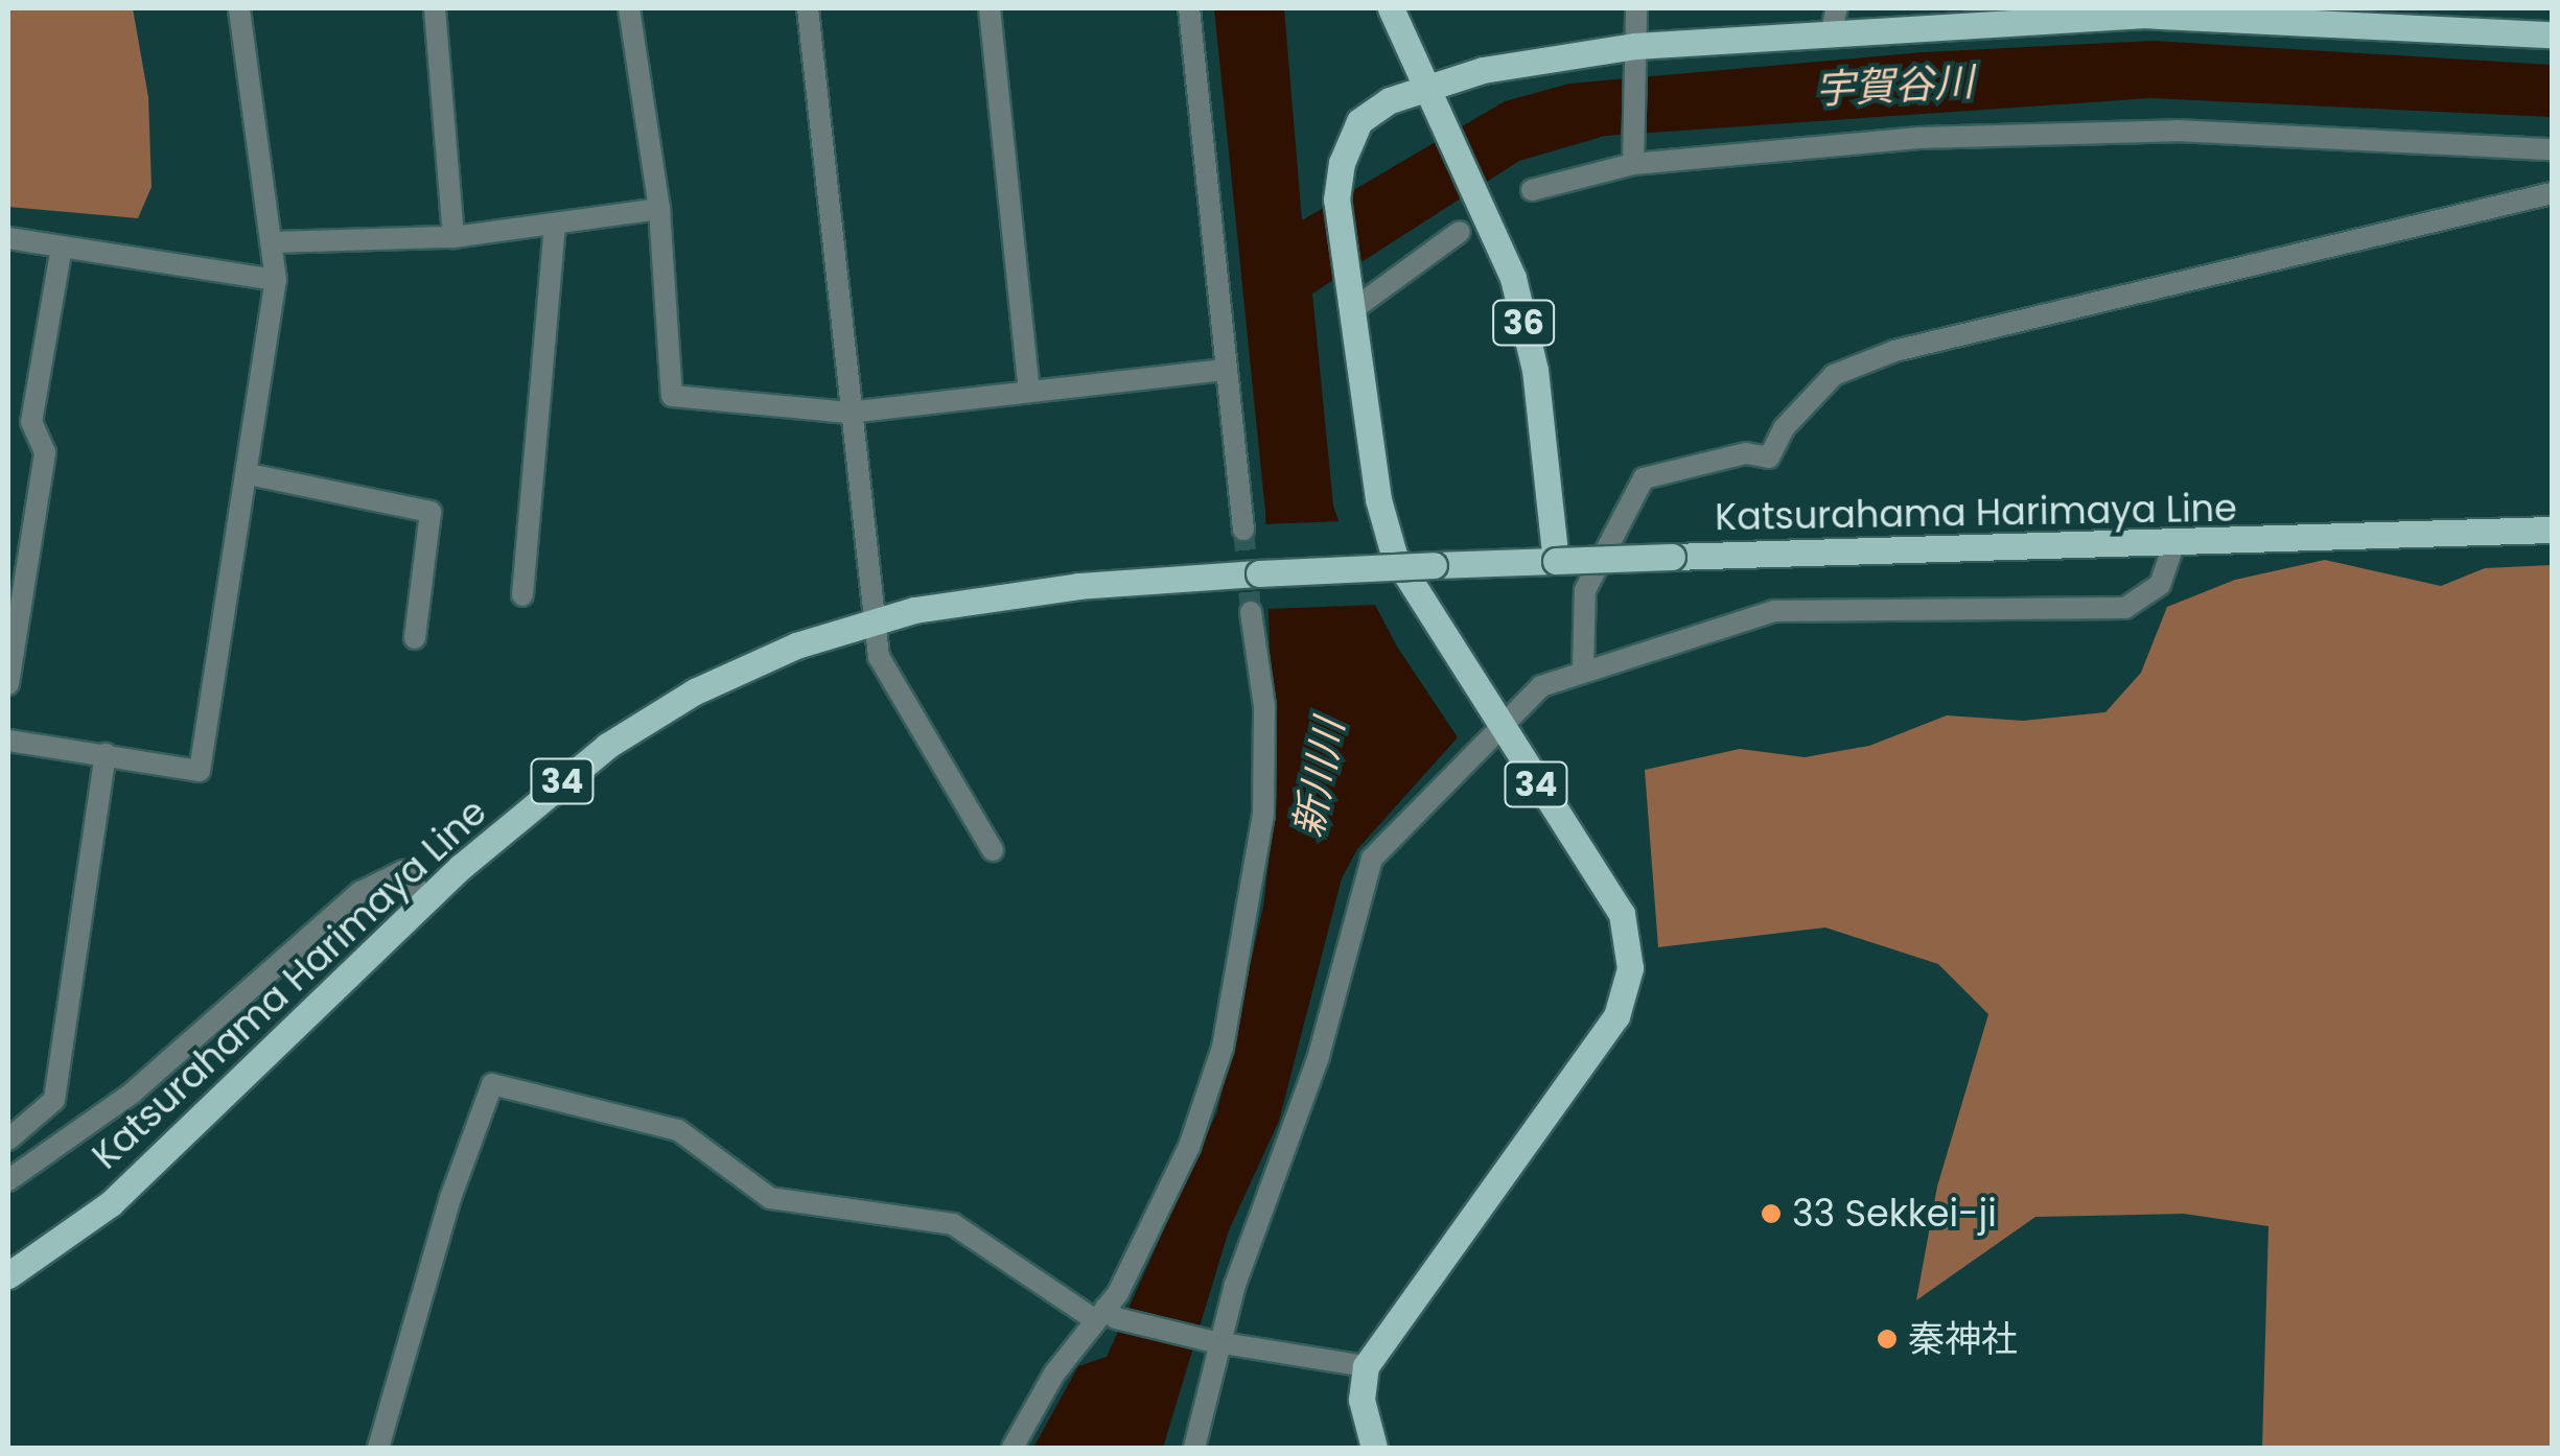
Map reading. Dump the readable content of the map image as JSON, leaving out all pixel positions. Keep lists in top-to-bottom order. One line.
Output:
{"streets":{"main road":["36","Katsurahama Harimaya Line","34"]},"crossings":[["36","Katsurahama Harimaya Line"],["36","34"]],"water":["宇賀谷川","新川川"],"places":["33 Sekkei-ji","秦神社"]}
